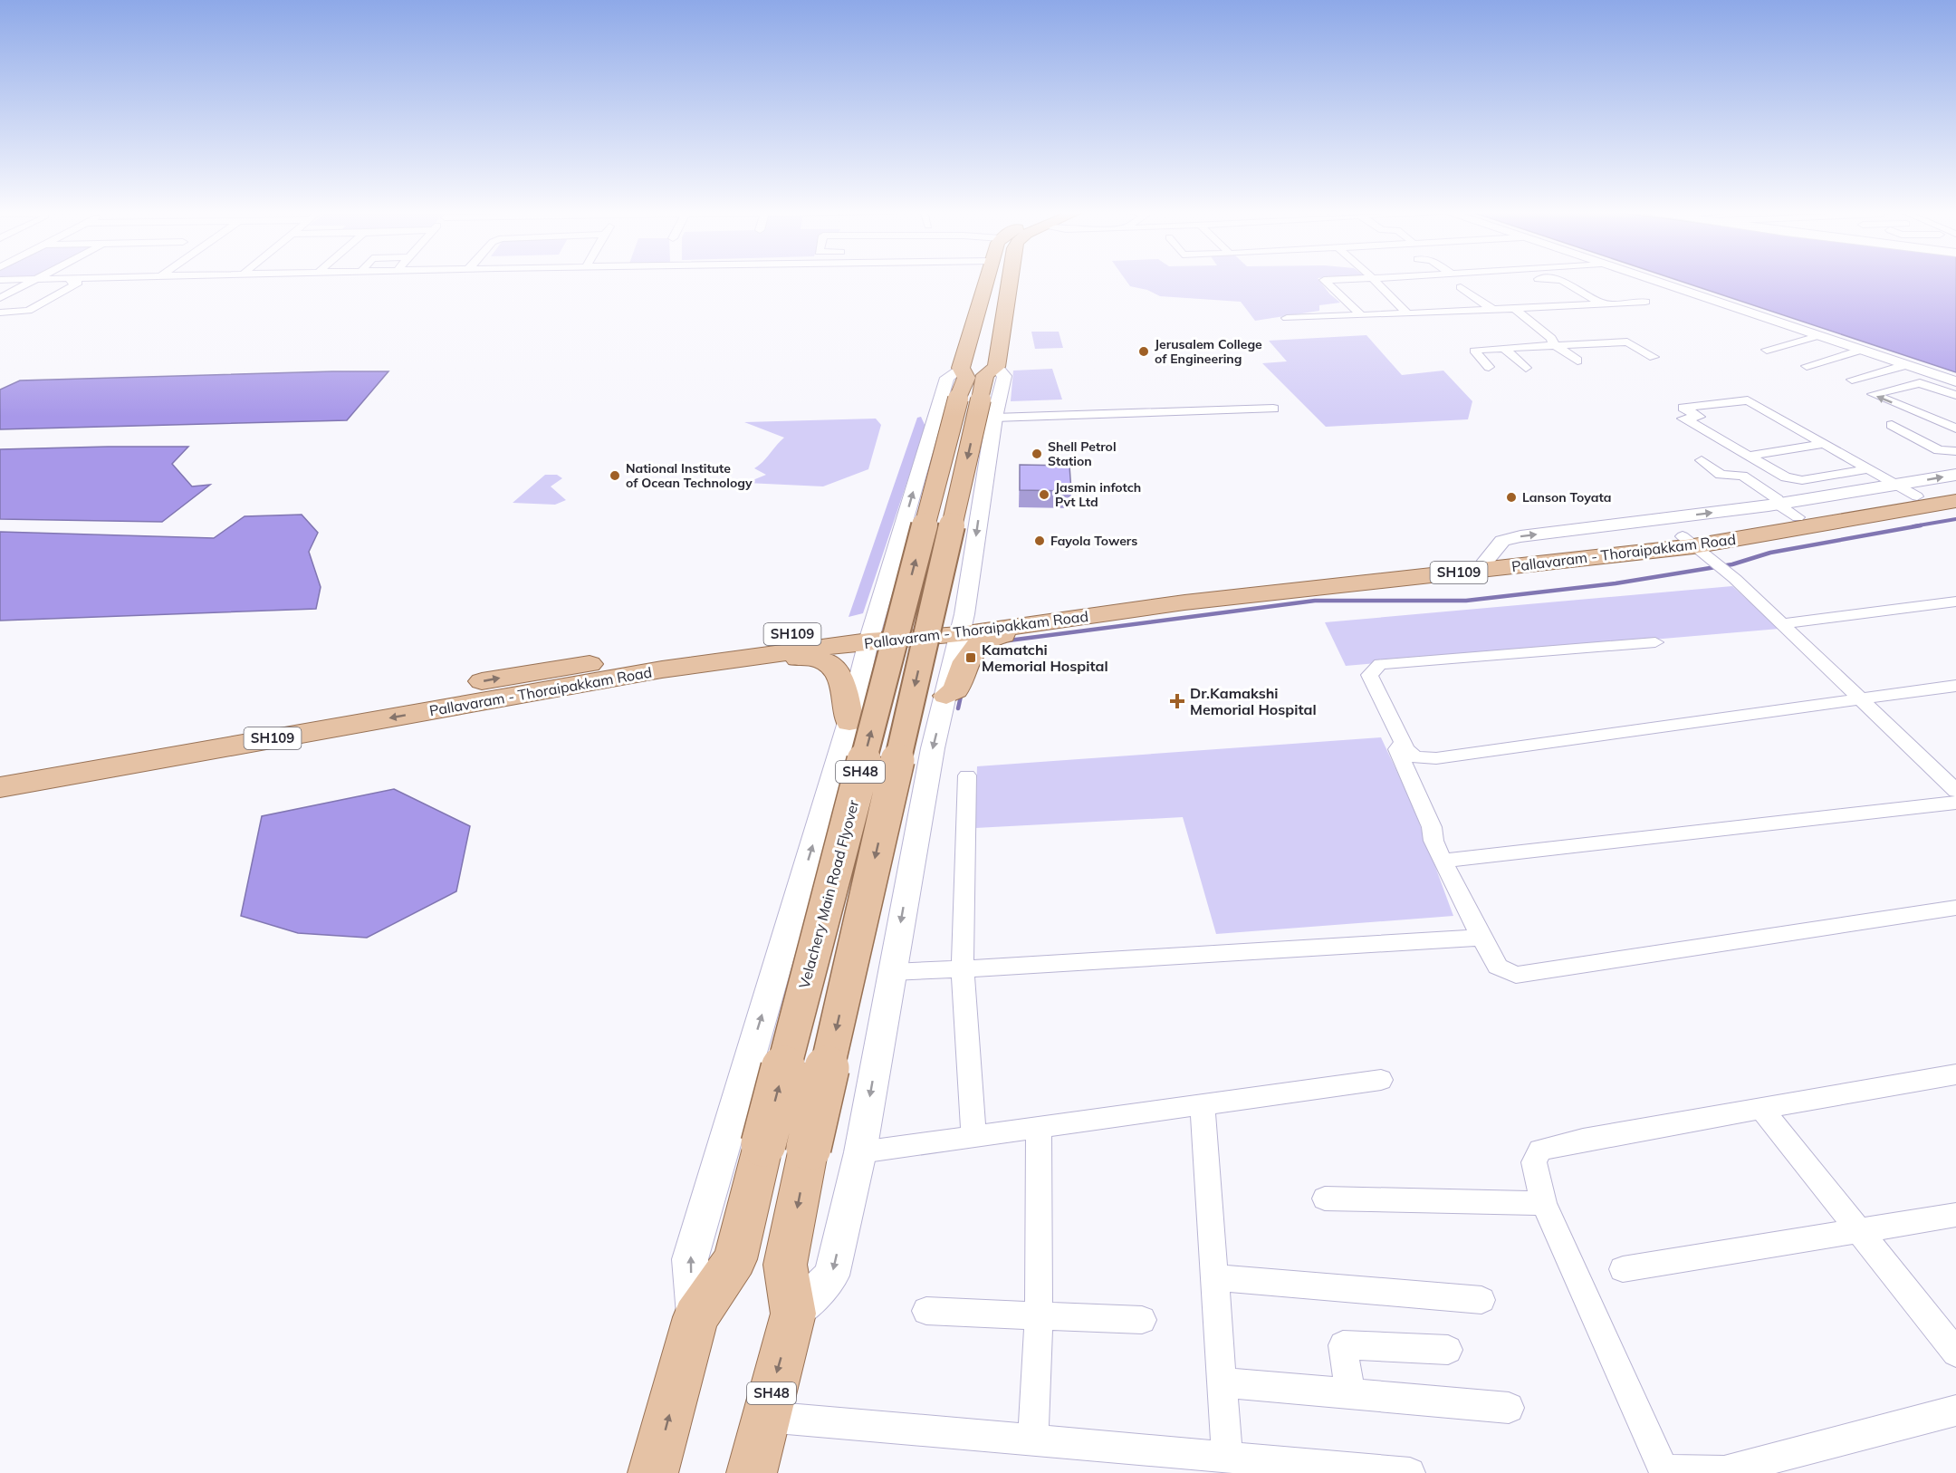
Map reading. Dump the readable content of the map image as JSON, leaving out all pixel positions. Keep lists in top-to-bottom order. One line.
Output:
{"streets":{"main road":["Pallavaram - Thoraipakkam Road","SH109","SH48","Velachery Main Road Flyover"]},"crossings":[["SH48","Velachery Main Road Flyover"]],"places":{"other":["Jerusalem College of Engineering","Shell Petrol Station","National Institute of Ocean Technology","Jasmin infotch Pvt Ltd","Lanson Toyata","Fayola Towers"],"transit":["Kamatchi Memorial Hospital"],"health":["Dr.Kamakshi Memorial Hospital"]}}
